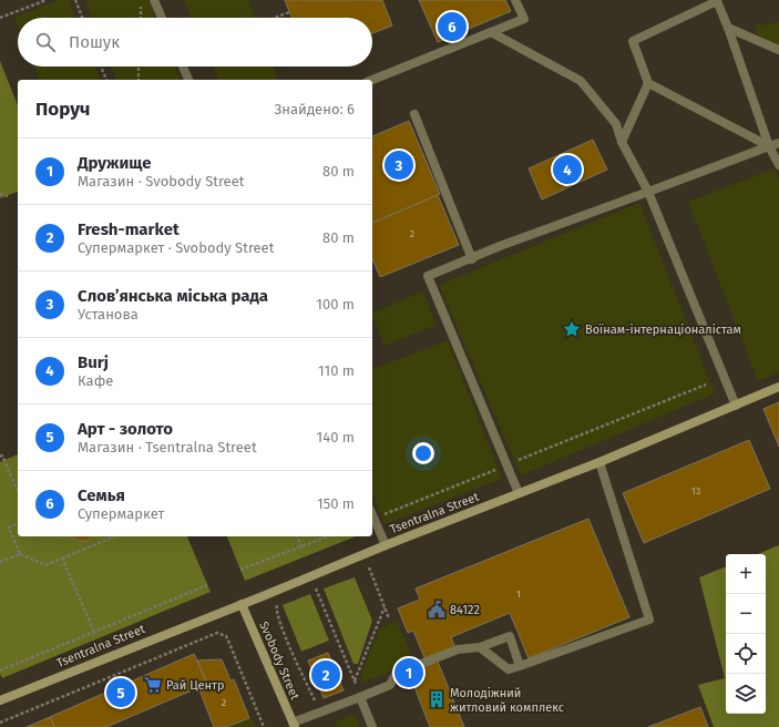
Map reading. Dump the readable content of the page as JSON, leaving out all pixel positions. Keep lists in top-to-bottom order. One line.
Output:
{"streets":{"street":["Tsentralna Street","Svobody Street"]},"crossings":[["Tsentralna Street","Svobody Street"]],"places":{"place":["Воїнам-інтернаціоналістам"],"public building":["84122"],"supermarket":["Рай Центр"],"building":["Молодіжний житловий комплекс"]},"house_numbers":["2","13","1","2"],"page":{"pins":["6","3","4","1","2","5"],"search":"Пошук","heading":["Поруч","Знайдено: 6"],"list":[{"mark":"1","name":"Дружище","note":"Магазин · Svobody Street","value":"80 m"},{"mark":"2","name":"Fresh-market","note":"Супермаркет · Svobody Street","value":"80 m"},{"mark":"3","name":"Слов’янська міська рада","note":"Установа","value":"100 m"},{"mark":"4","name":"Burj","note":"Кафе","value":"110 m"},{"mark":"5","name":"Арт - золото","note":"Магазин · Tsentralna Street","value":"140 m"},{"mark":"6","name":"Семья","note":"Супермаркет","value":"150 m"}],"map_buttons":["+","−"]}}
